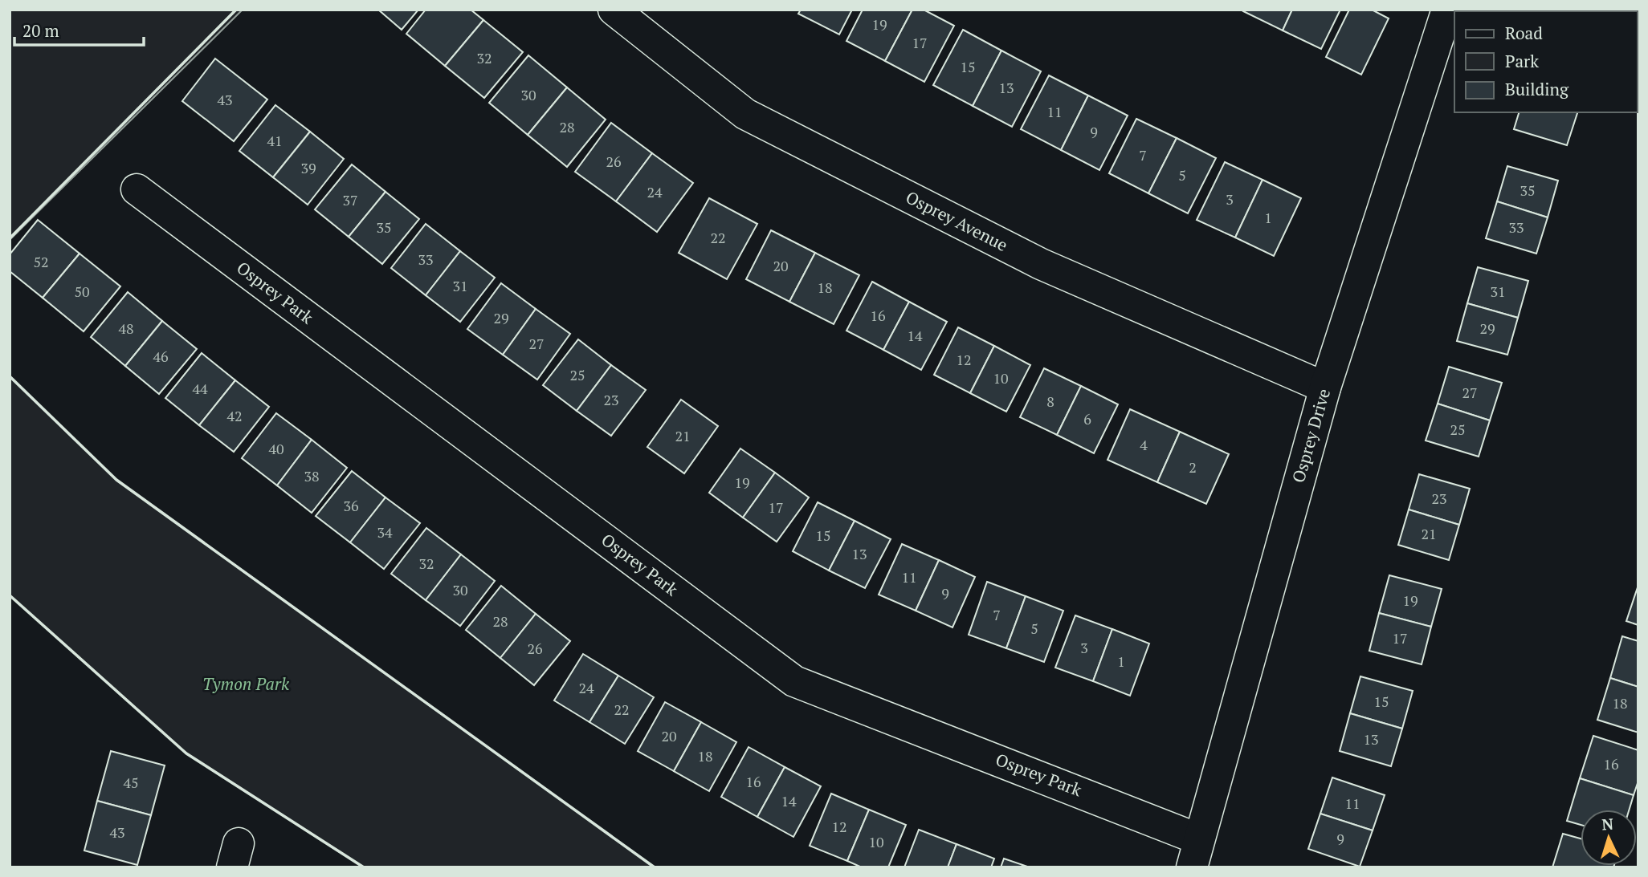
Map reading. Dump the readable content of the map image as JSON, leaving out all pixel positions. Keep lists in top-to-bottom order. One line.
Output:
{"streets":{"street":["Osprey Avenue","Osprey Park","Osprey Drive"]},"crossings":[["Osprey Avenue","Osprey Drive"],["Osprey Park","Osprey Drive"]],"parks":["Tymon Park"],"house_numbers":["19","17","32","15","13","30","43","11","28","9","41","7","26","39","5","35","24","3","37","1","35","33","22","33","52","20","31","18","50","31","16","29","48","29","14","27","46","12","25","10","44","27","23","8","42","6","25","21","4","40","2","38","19","23","36","17","34","21","15","13","32","11","30","9","19","7","28","5","17","3","26","1","24","15","18","22","20","13","18","16","16","45","14","11","12","43","9","10"],"legend":["Road","Park","Building"],"scale_bar":"20 m","north":"top"}
